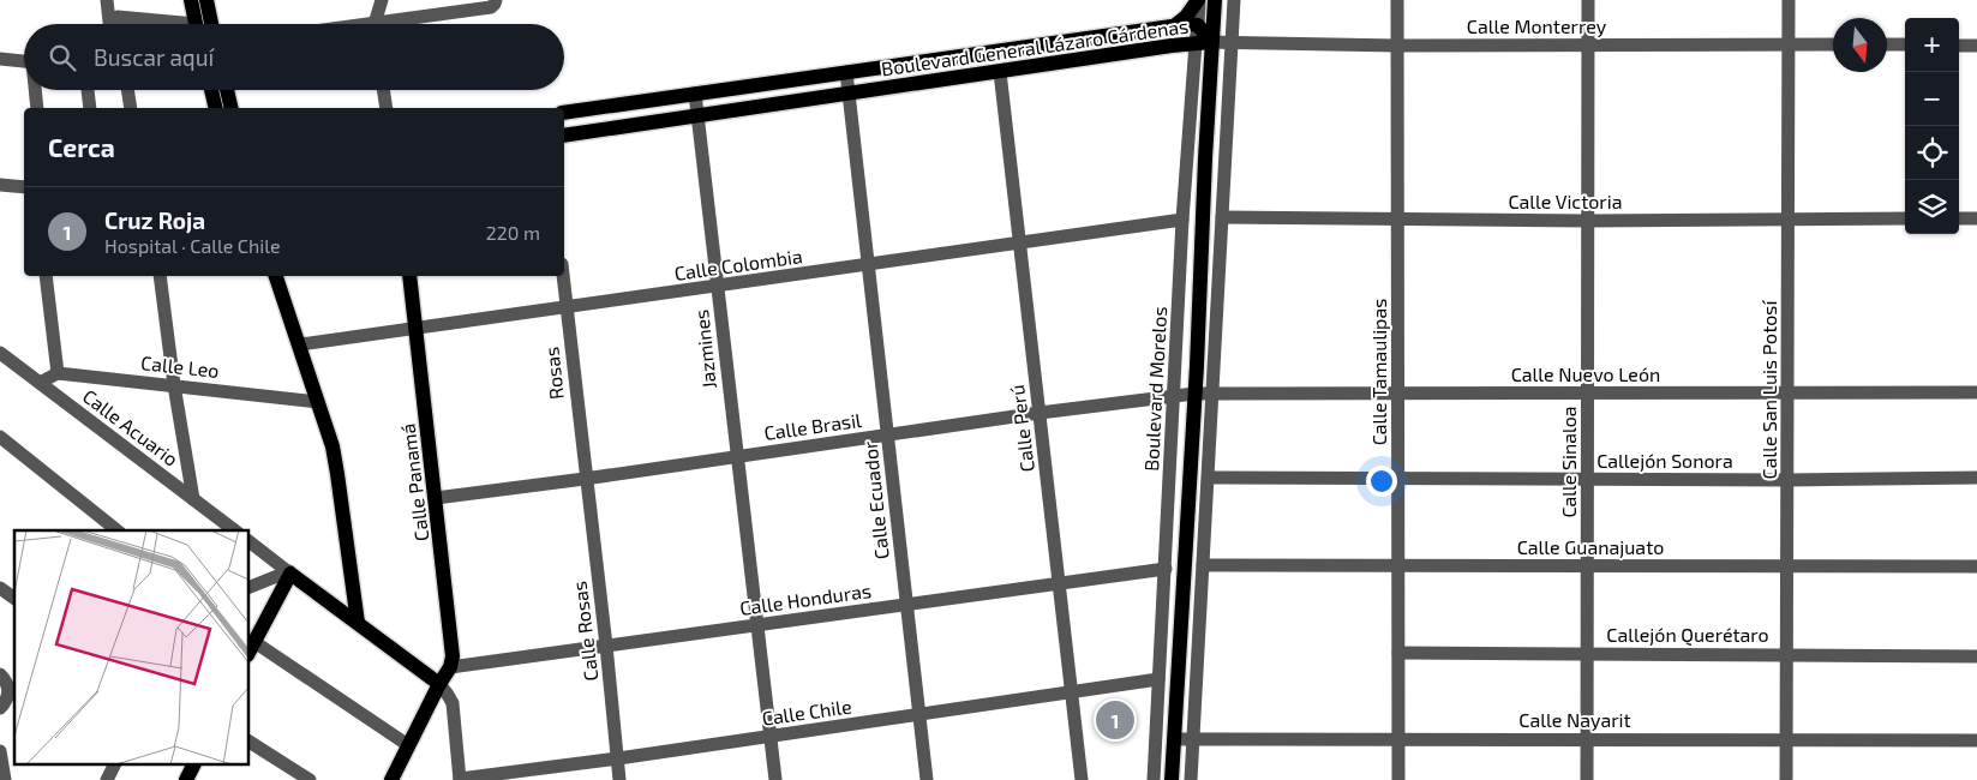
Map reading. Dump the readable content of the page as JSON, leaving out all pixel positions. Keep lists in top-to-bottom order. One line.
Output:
{"streets":{"main road":["Boulevard General Lázaro Cárdenas","Boulevard Morelos","Calle Panamá"],"street":["Calle Monterrey","Calle Victoria","Calle Colombia","Jazmines","Calle Leo","Calle Tamaulipas","Rosas","Calle Nuevo León","Calle San Luis Potosí","Calle Brasil","Calle Acuario","Calle Perú","Callejón Sonora","Calle Sinaloa","Calle Ecuador","Calle Guanajuato","Calle Honduras","Calle Rosas","Callejón Querétaro","Calle Chile","Calle Nayarit"]},"crossings":[["Calle Monterrey","Boulevard General Lázaro Cárdenas"],["Calle Monterrey","Calle Tamaulipas"],["Calle Monterrey","Boulevard Morelos"],["Calle Monterrey","Calle San Luis Potosí"],["Calle Monterrey","Calle Sinaloa"],["Boulevard General Lázaro Cárdenas","Jazmines"],["Boulevard General Lázaro Cárdenas","Boulevard Morelos"],["Boulevard General Lázaro Cárdenas","Calle Perú"],["Boulevard General Lázaro Cárdenas","Calle Ecuador"],["Calle Victoria","Calle Tamaulipas"],["Calle Victoria","Calle San Luis Potosí"],["Calle Victoria","Calle Sinaloa"],["Calle Colombia","Jazmines"],["Calle Colombia","Rosas"],["Calle Colombia","Boulevard Morelos"],["Calle Colombia","Calle Perú"],["Calle Colombia","Calle Panamá"],["Calle Colombia","Calle Ecuador"],["Jazmines","Calle Brasil"],["Jazmines","Calle Honduras"],["Jazmines","Calle Chile"],["Calle Tamaulipas","Calle Nuevo León"],["Calle Tamaulipas","Callejón Sonora"],["Calle Tamaulipas","Calle Guanajuato"],["Calle Tamaulipas","Callejón Querétaro"],["Calle Tamaulipas","Calle Nayarit"],["Rosas","Calle Brasil"],["Rosas","Calle Rosas"],["Calle Nuevo León","Boulevard Morelos"],["Calle Nuevo León","Calle San Luis Potosí"],["Calle Nuevo León","Calle Brasil"],["Calle Nuevo León","Calle Sinaloa"],["Boulevard Morelos","Calle Brasil"],["Boulevard Morelos","Calle Honduras"],["Boulevard Morelos","Calle Chile"],["Boulevard Morelos","Calle Nayarit"],["Calle San Luis Potosí","Callejón Sonora"],["Calle San Luis Potosí","Calle Guanajuato"],["Calle San Luis Potosí","Callejón Querétaro"],["Calle San Luis Potosí","Calle Nayarit"],["Calle Brasil","Calle Perú"],["Calle Brasil","Calle Panamá"],["Calle Brasil","Calle Ecuador"],["Calle Brasil","Calle Rosas"],["Calle Perú","Calle Honduras"],["Calle Perú","Calle Chile"],["Callejón Sonora","Calle Sinaloa"],["Calle Sinaloa","Calle Guanajuato"],["Calle Sinaloa","Callejón Querétaro"],["Calle Sinaloa","Calle Nayarit"],["Calle Panamá","Calle Honduras"],["Calle Ecuador","Calle Honduras"],["Calle Ecuador","Calle Chile"],["Calle Honduras","Calle Rosas"],["Calle Rosas","Calle Chile"]],"north":"bottom","page":{"map_buttons":["+","−"],"search":"Buscar aquí","heading":"Cerca","list":[{"mark":"1","name":"Cruz Roja","note":"Hospital · Calle Chile","value":"220 m"}],"pins":"1"}}
